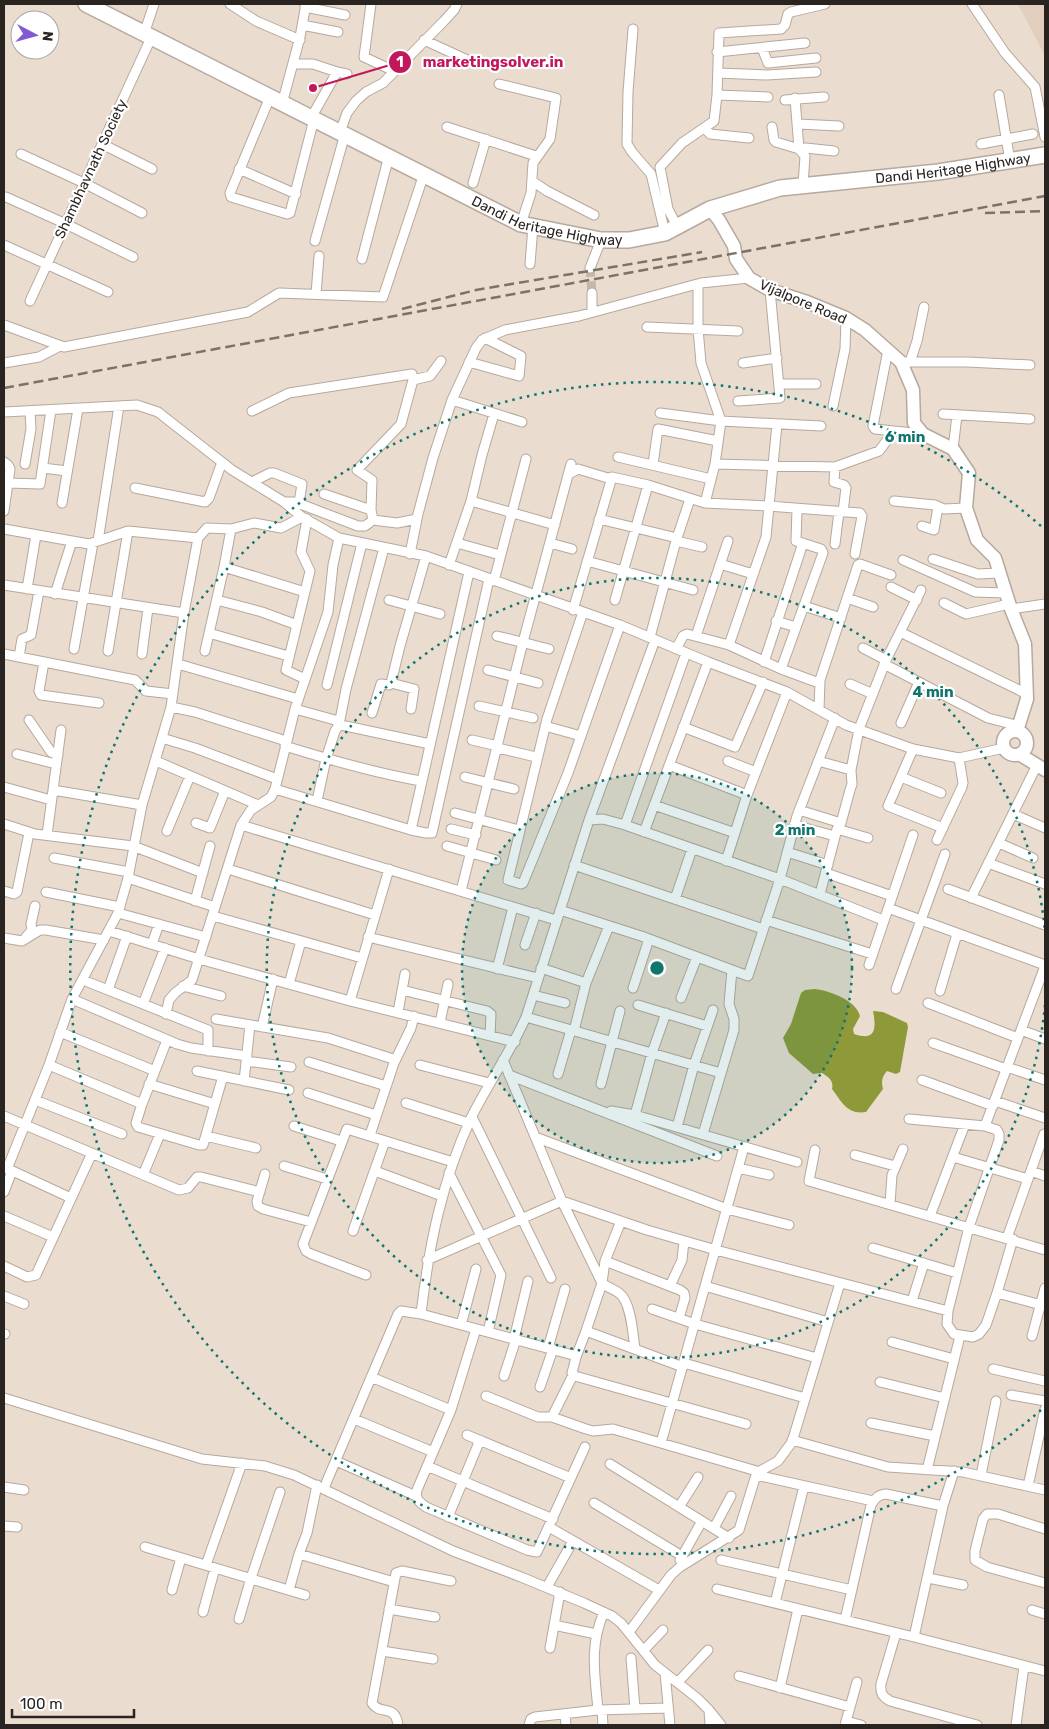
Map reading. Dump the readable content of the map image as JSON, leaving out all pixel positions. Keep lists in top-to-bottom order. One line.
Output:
{"streets":{"highway":["Dandi Heritage Highway"],"main road":["Vijalpore Road"],"street":["Shambhavnath Society"]},"crossings":[["Dandi Heritage Highway","Shambhavnath Society"],["Dandi Heritage Highway","Vijalpore Road"]],"places":["marketingsolver.in"],"scale_bar":"100 m","north":"right","rings":["6 min","4 min","2 min"]}
